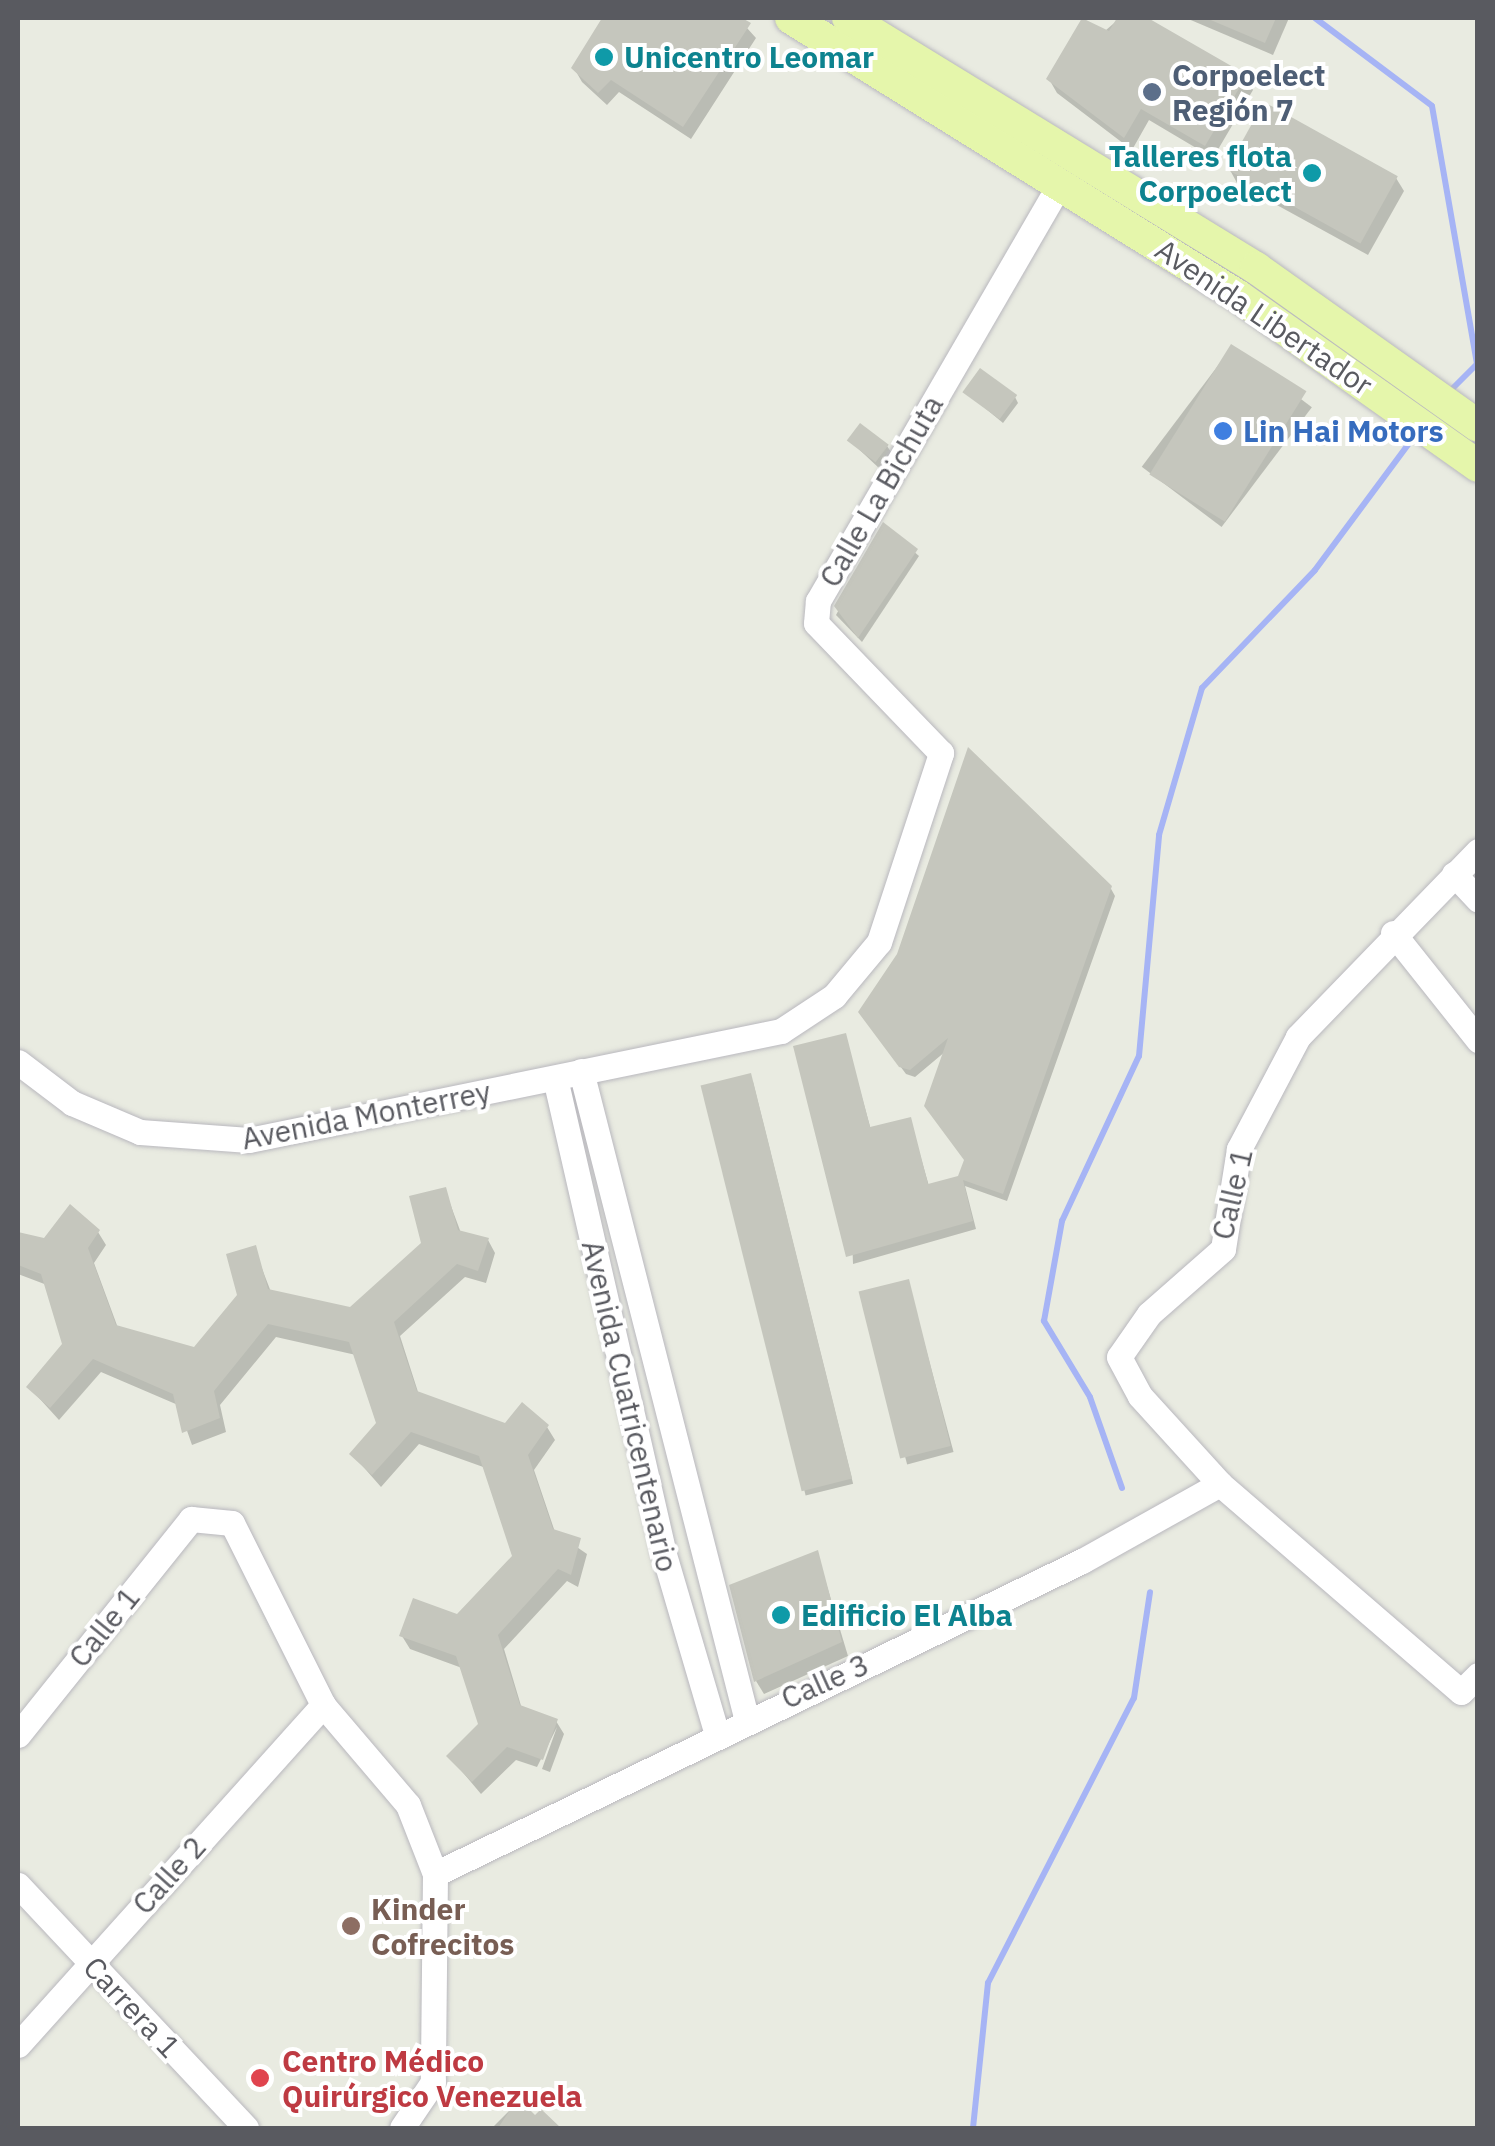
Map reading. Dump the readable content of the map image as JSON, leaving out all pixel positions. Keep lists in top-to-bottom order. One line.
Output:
{"streets":{"main road":["Avenida Libertador"],"street":["Calle La Bichuta","Avenida Monterrey","Calle 1","Avenida Cuatricentenario","Calle 3","Calle 2","Carrera 1"]},"crossings":[["Avenida Libertador","Calle La Bichuta"],["Calle La Bichuta","Avenida Monterrey"],["Calle La Bichuta","Avenida Cuatricentenario"],["Avenida Monterrey","Avenida Cuatricentenario"],["Calle 1","Calle 3"],["Calle 1","Calle 2"],["Avenida Cuatricentenario","Calle 3"],["Calle 2","Carrera 1"]],"places":["Unicentro Leomar","Corpoelect Región 7","Talleres flota Corpoelect","Lin Hai Motors","Edificio El Alba","Kinder Cofrecitos","Centro Médico Quirúrgico Venezuela"]}
